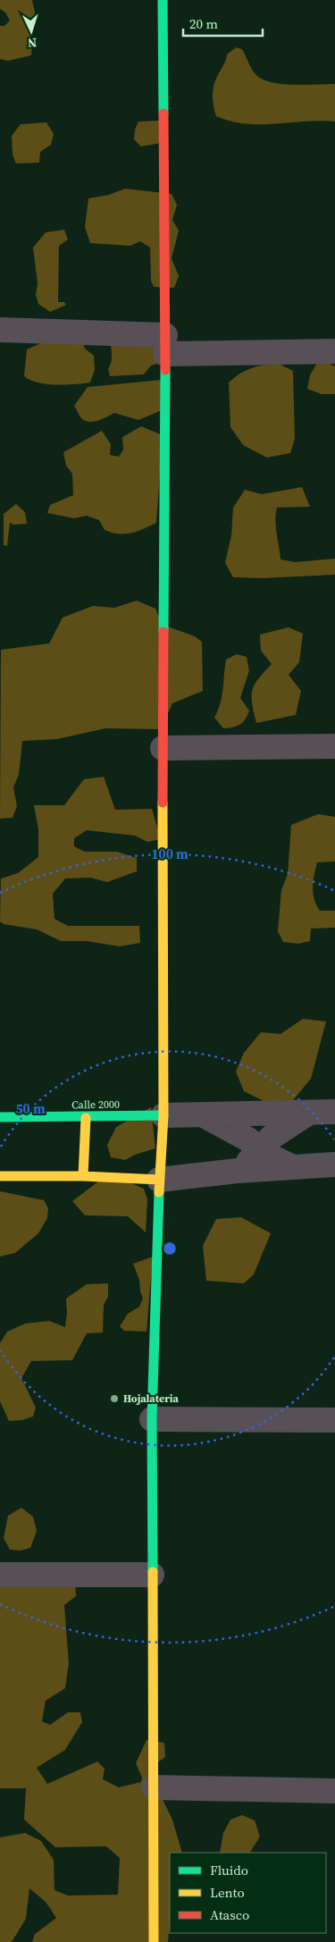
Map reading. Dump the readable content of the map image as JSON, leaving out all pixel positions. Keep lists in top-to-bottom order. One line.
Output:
{"streets":{"street":["Calle 2000"]},"places":["Hojalateria"],"legend":["Fluido","Lento","Atasco"],"scale_bar":"20 m","north":"bottom","rings":["100 m","50 m"]}
